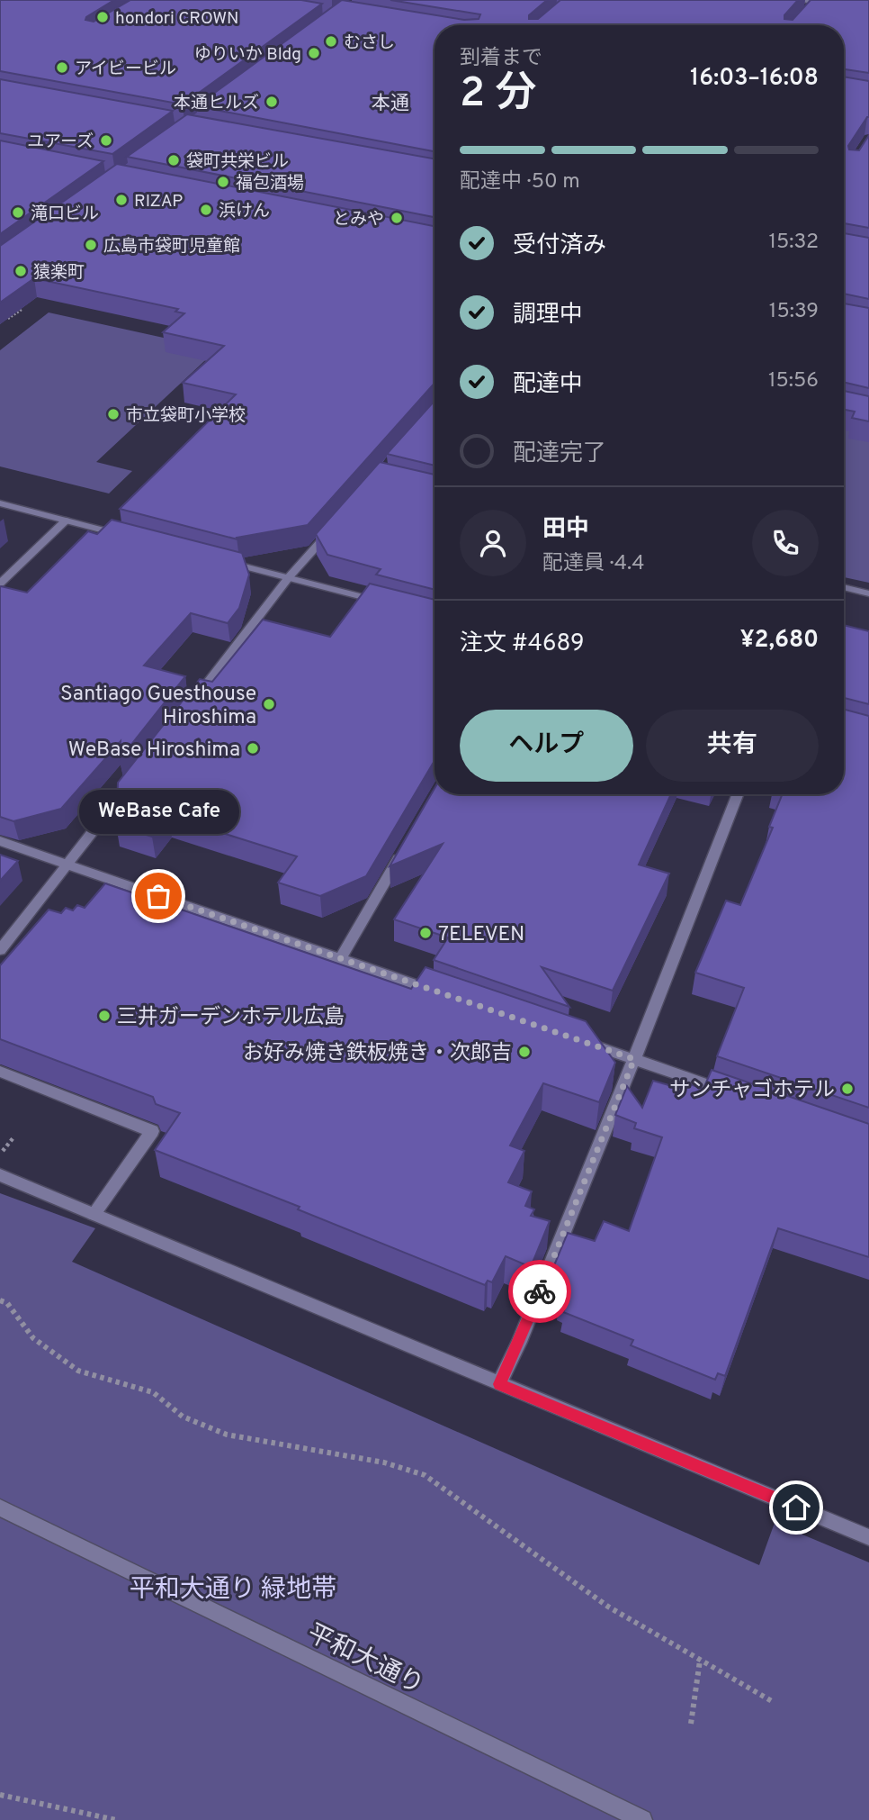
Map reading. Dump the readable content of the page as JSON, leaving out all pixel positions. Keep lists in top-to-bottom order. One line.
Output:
{"streets":{"street":["平和大通り"]},"districts":["本通"],"parks":["平和大通り 緑地帯"],"places":["hondori CROWN","むさし","ゆりいか Bldg","アイビービル","本通ヒルズ","ユアーズ","袋町共栄ビル","福包酒場","RIZAP","浜けん","滝口ビル","とみや","広島市袋町児童館","猿楽町","市立袋町小学校","Santiago Guesthouse Hiroshima","WeBase Hiroshima","WeBase Cafe","7ELEVEN","三井ガーデンホテル広島","お好み焼き鉄板焼き・次郎吉","サンチャゴホテル"],"page":{"heading":["2 分","到着まで","16:03–16:08"],"panel":["田中","配達員 · 4.4","注文 #4689","¥2,680"],"bar":"配達中 · 50 m","list":[["受付済み","15:32"],["調理中","15:39"],["配達中","15:56"],"配達完了"],"buttons":["ヘルプ","共有"],"bubble":"WeBase Cafe"}}
